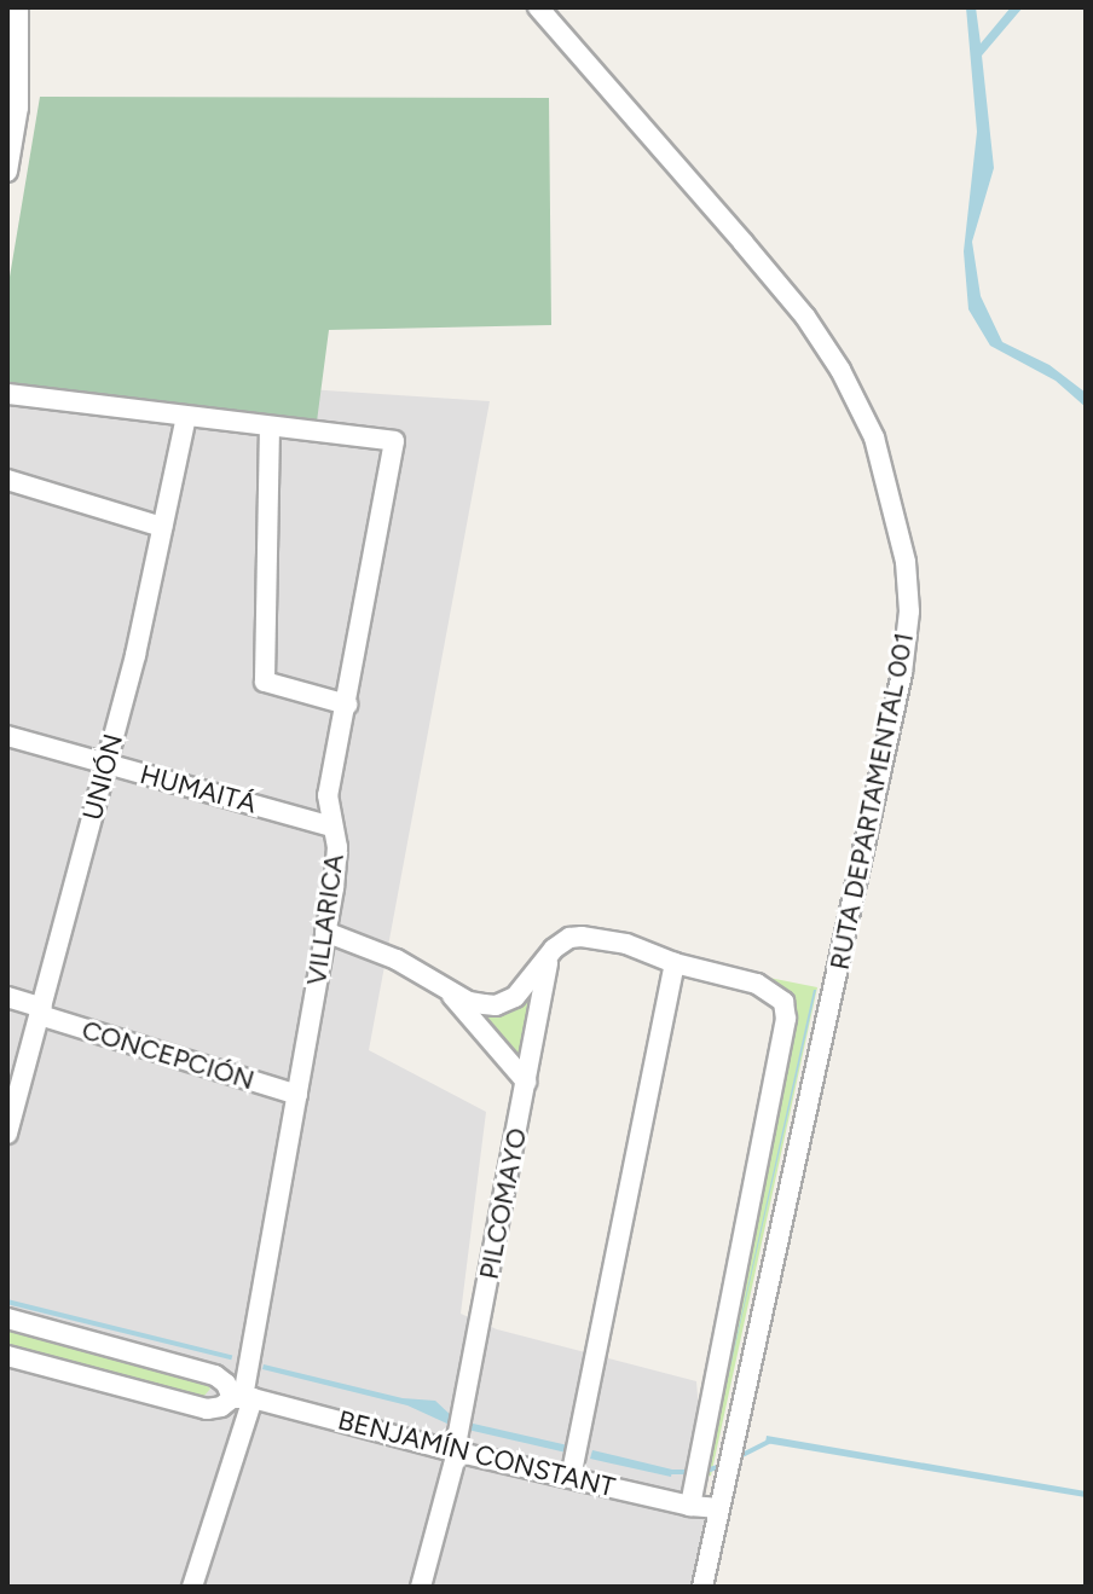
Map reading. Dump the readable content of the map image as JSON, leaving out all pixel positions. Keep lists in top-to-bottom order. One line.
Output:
{"streets":{"street":["UNIÓN","HUMAITÁ","RUTA DEPARTAMENTAL 001","VILLARICA","CONCEPCIÓN","PILCOMAYO","BENJAMÍN CONSTANT"]},"crossings":[["UNIÓN","HUMAITÁ"],["UNIÓN","CONCEPCIÓN"],["HUMAITÁ","VILLARICA"],["RUTA DEPARTAMENTAL 001","BENJAMÍN CONSTANT"],["VILLARICA","CONCEPCIÓN"],["VILLARICA","BENJAMÍN CONSTANT"],["PILCOMAYO","BENJAMÍN CONSTANT"]]}
